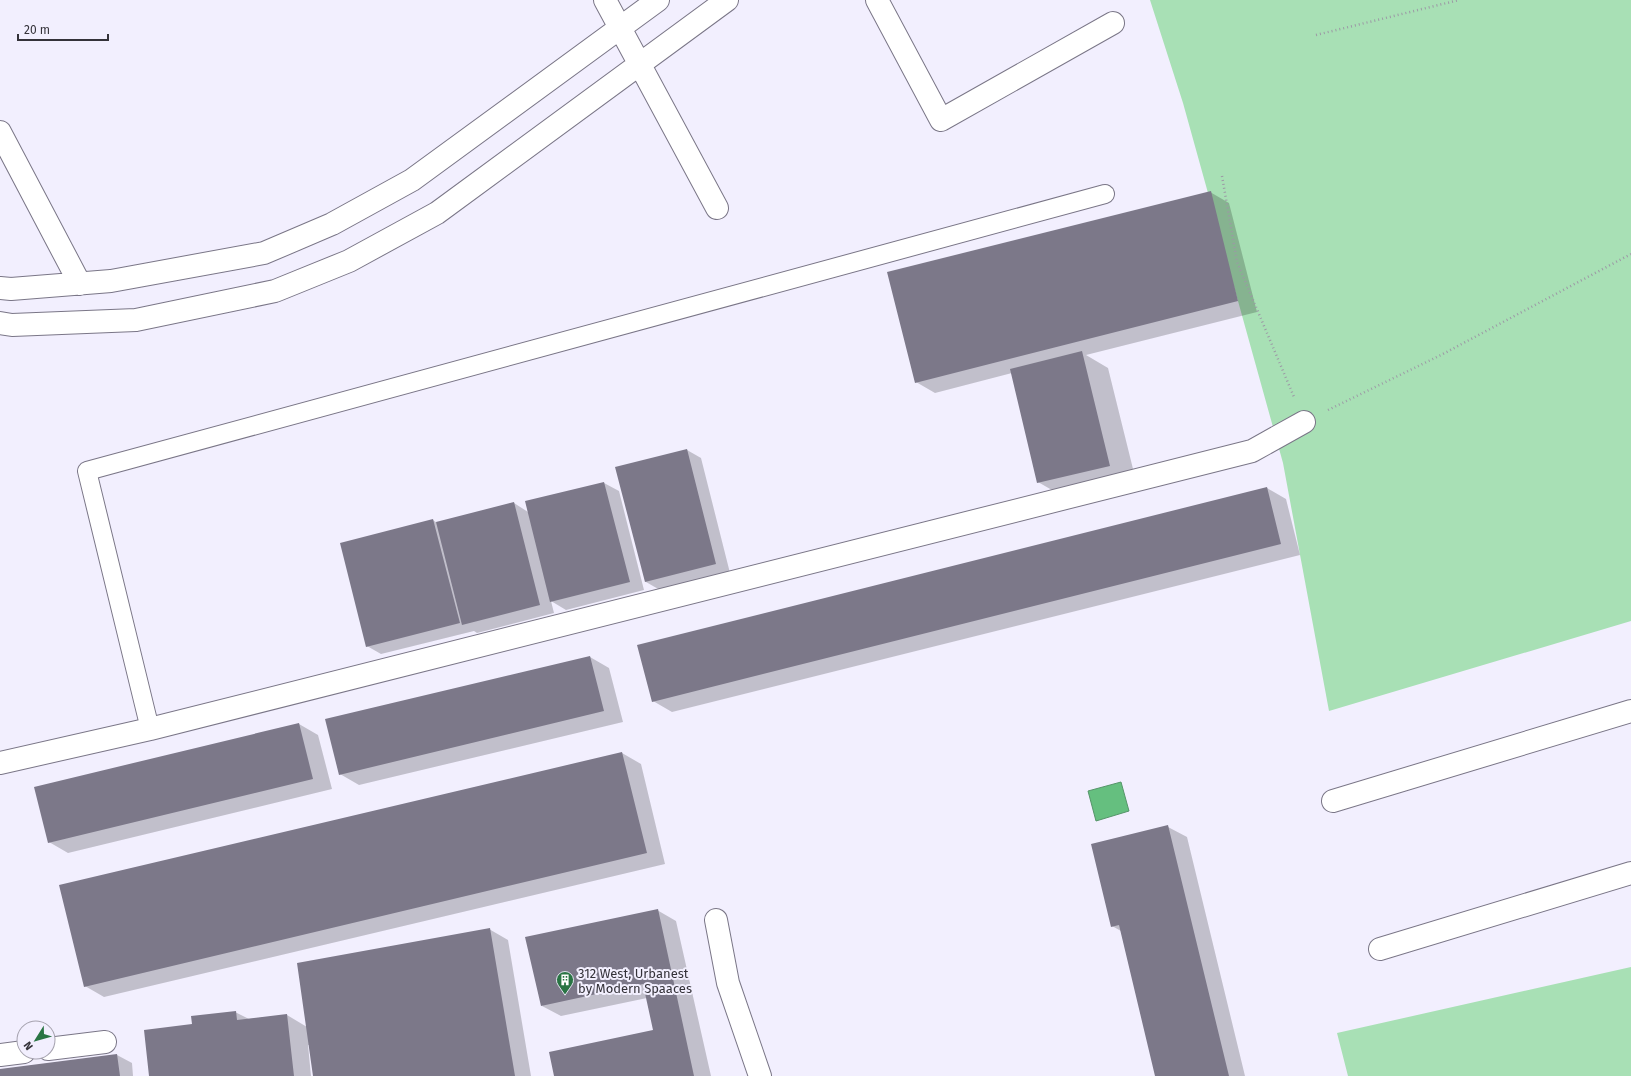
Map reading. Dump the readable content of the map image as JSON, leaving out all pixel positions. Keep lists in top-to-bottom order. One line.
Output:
{"places":{"building":["312 West, Urbanest by Modern Spaaces"]},"scale_bar":"20 m","north":"bottom left"}
